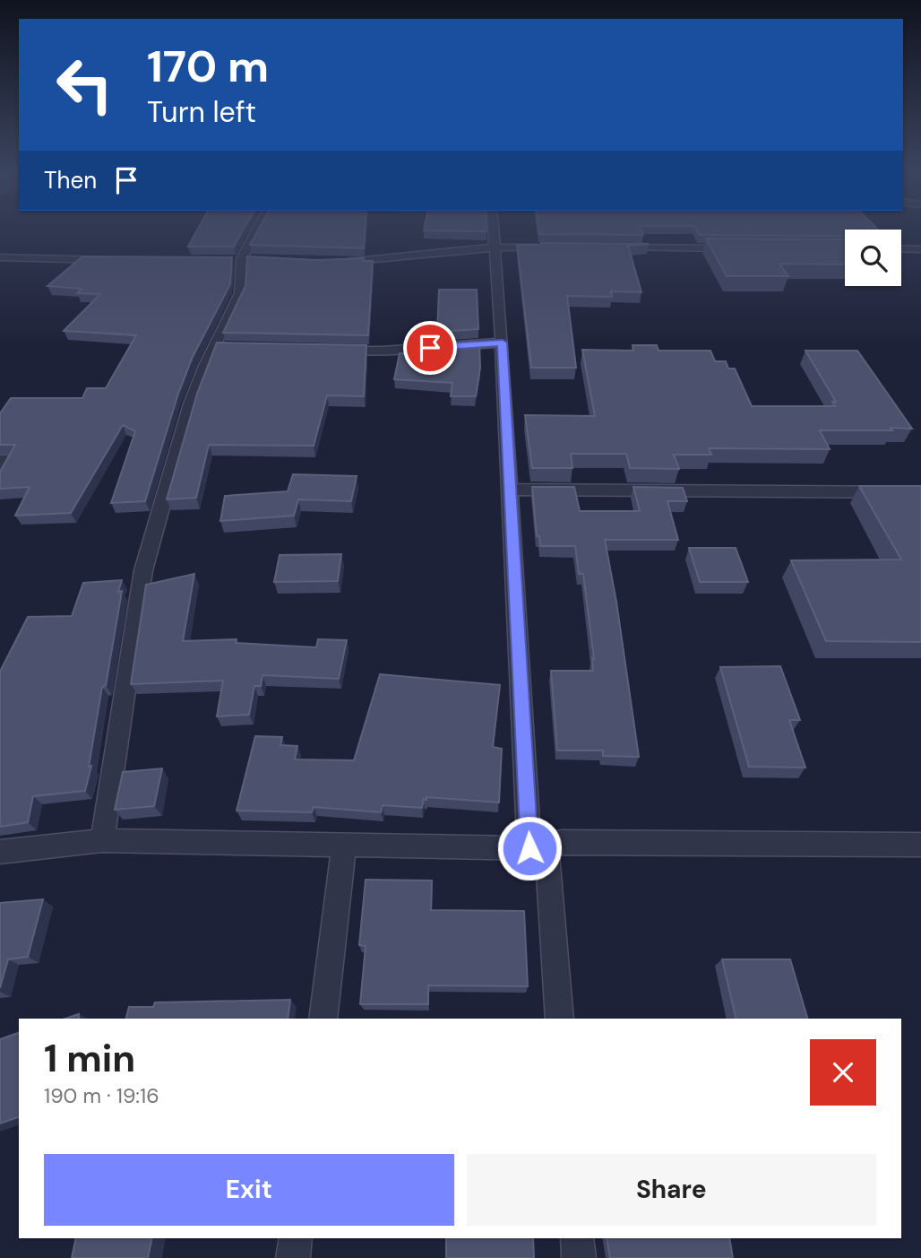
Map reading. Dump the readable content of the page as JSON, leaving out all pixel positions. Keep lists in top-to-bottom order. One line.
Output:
{"page":{"turn":["170 m","Turn left"],"then":"Then","heading":["1 min","190 m · 19:16"],"buttons":["Exit","Share"]}}
